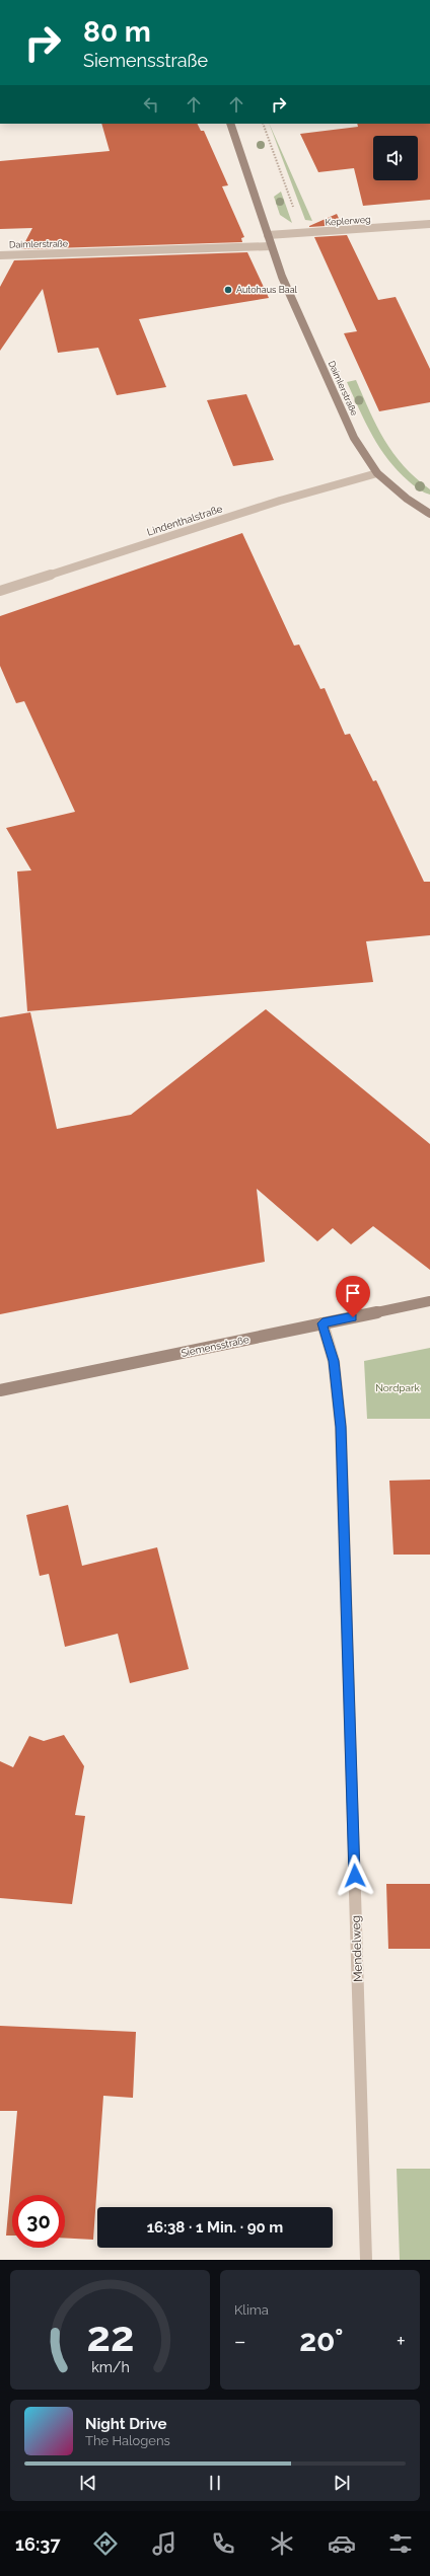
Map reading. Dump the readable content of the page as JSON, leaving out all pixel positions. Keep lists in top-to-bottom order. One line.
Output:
{"streets":{"street":["Keplerweg","Daimlerstraße","Lindenthalstraße","Siemensstraße","Mendelweg"]},"crossings":[["Keplerweg","Daimlerstraße"],["Daimlerstraße","Lindenthalstraße"],["Siemensstraße","Mendelweg"]],"parks":["Nordpark"],"places":["Autohaus Baal"],"page":{"turn":["80 m","Siemensstraße"],"limit":"30","trip":"16:38 · 1 Min. · 90 m","tile":"Klima","heat":["−","20°","+"],"song":["Night Drive","The Halogens"],"tabs":"16:37","gauge":["22","km/h"]}}
